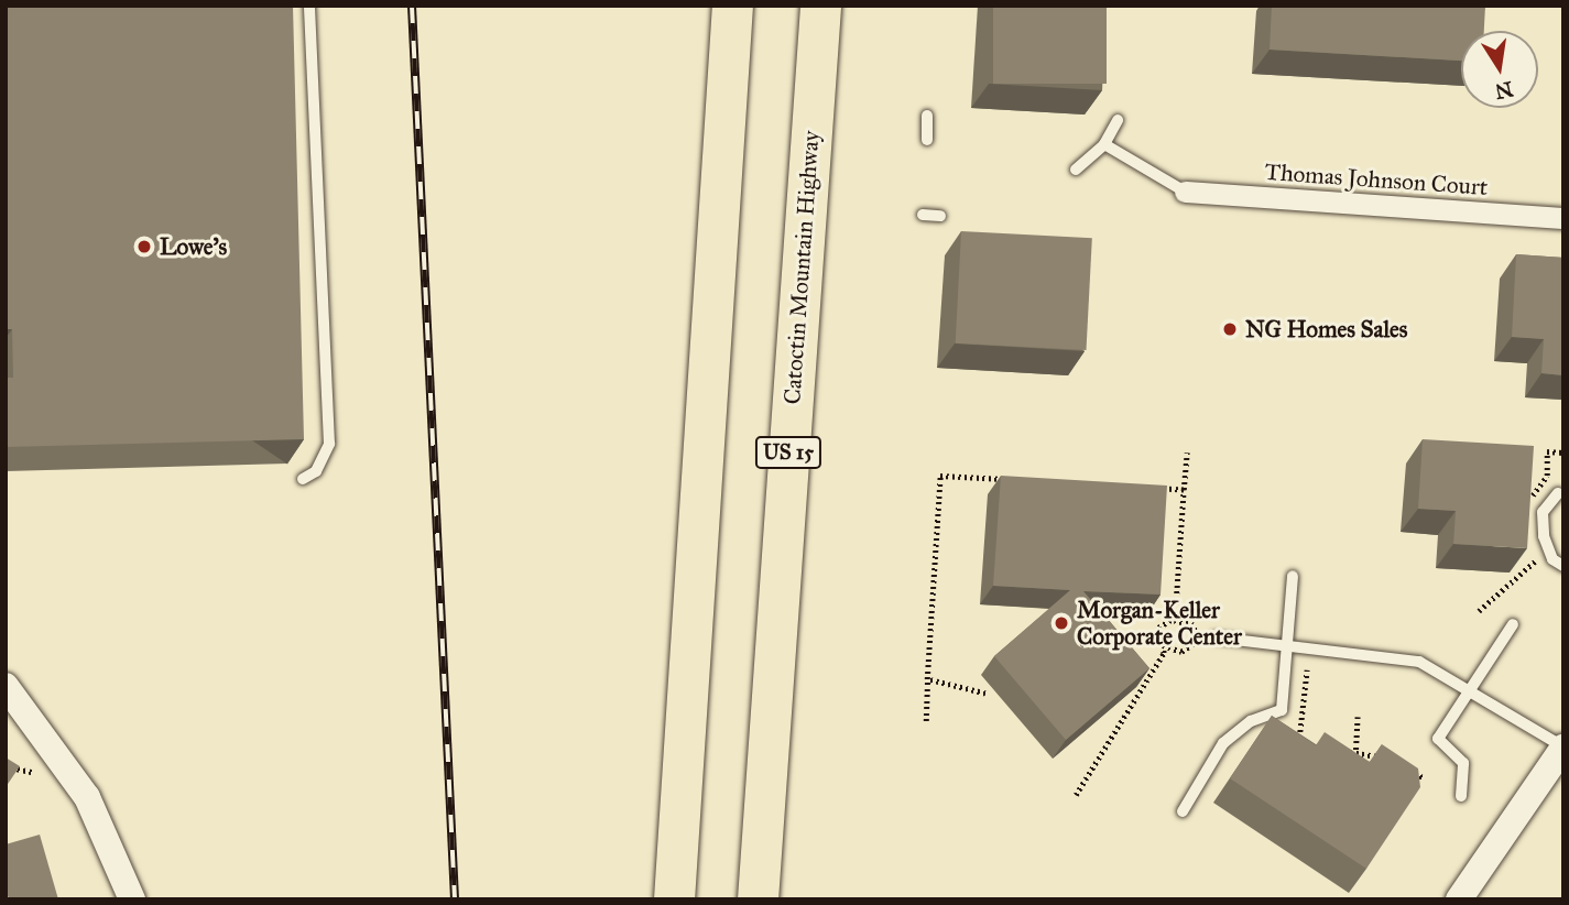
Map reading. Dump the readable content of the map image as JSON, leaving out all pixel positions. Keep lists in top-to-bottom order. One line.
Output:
{"streets":{"highway":["Catoctin Mountain Highway","US 15"],"street":["Thomas Johnson Court"]},"places":["Lowe's","NG Homes Sales","Morgan-Keller Corporate Center"],"north":"bottom"}
